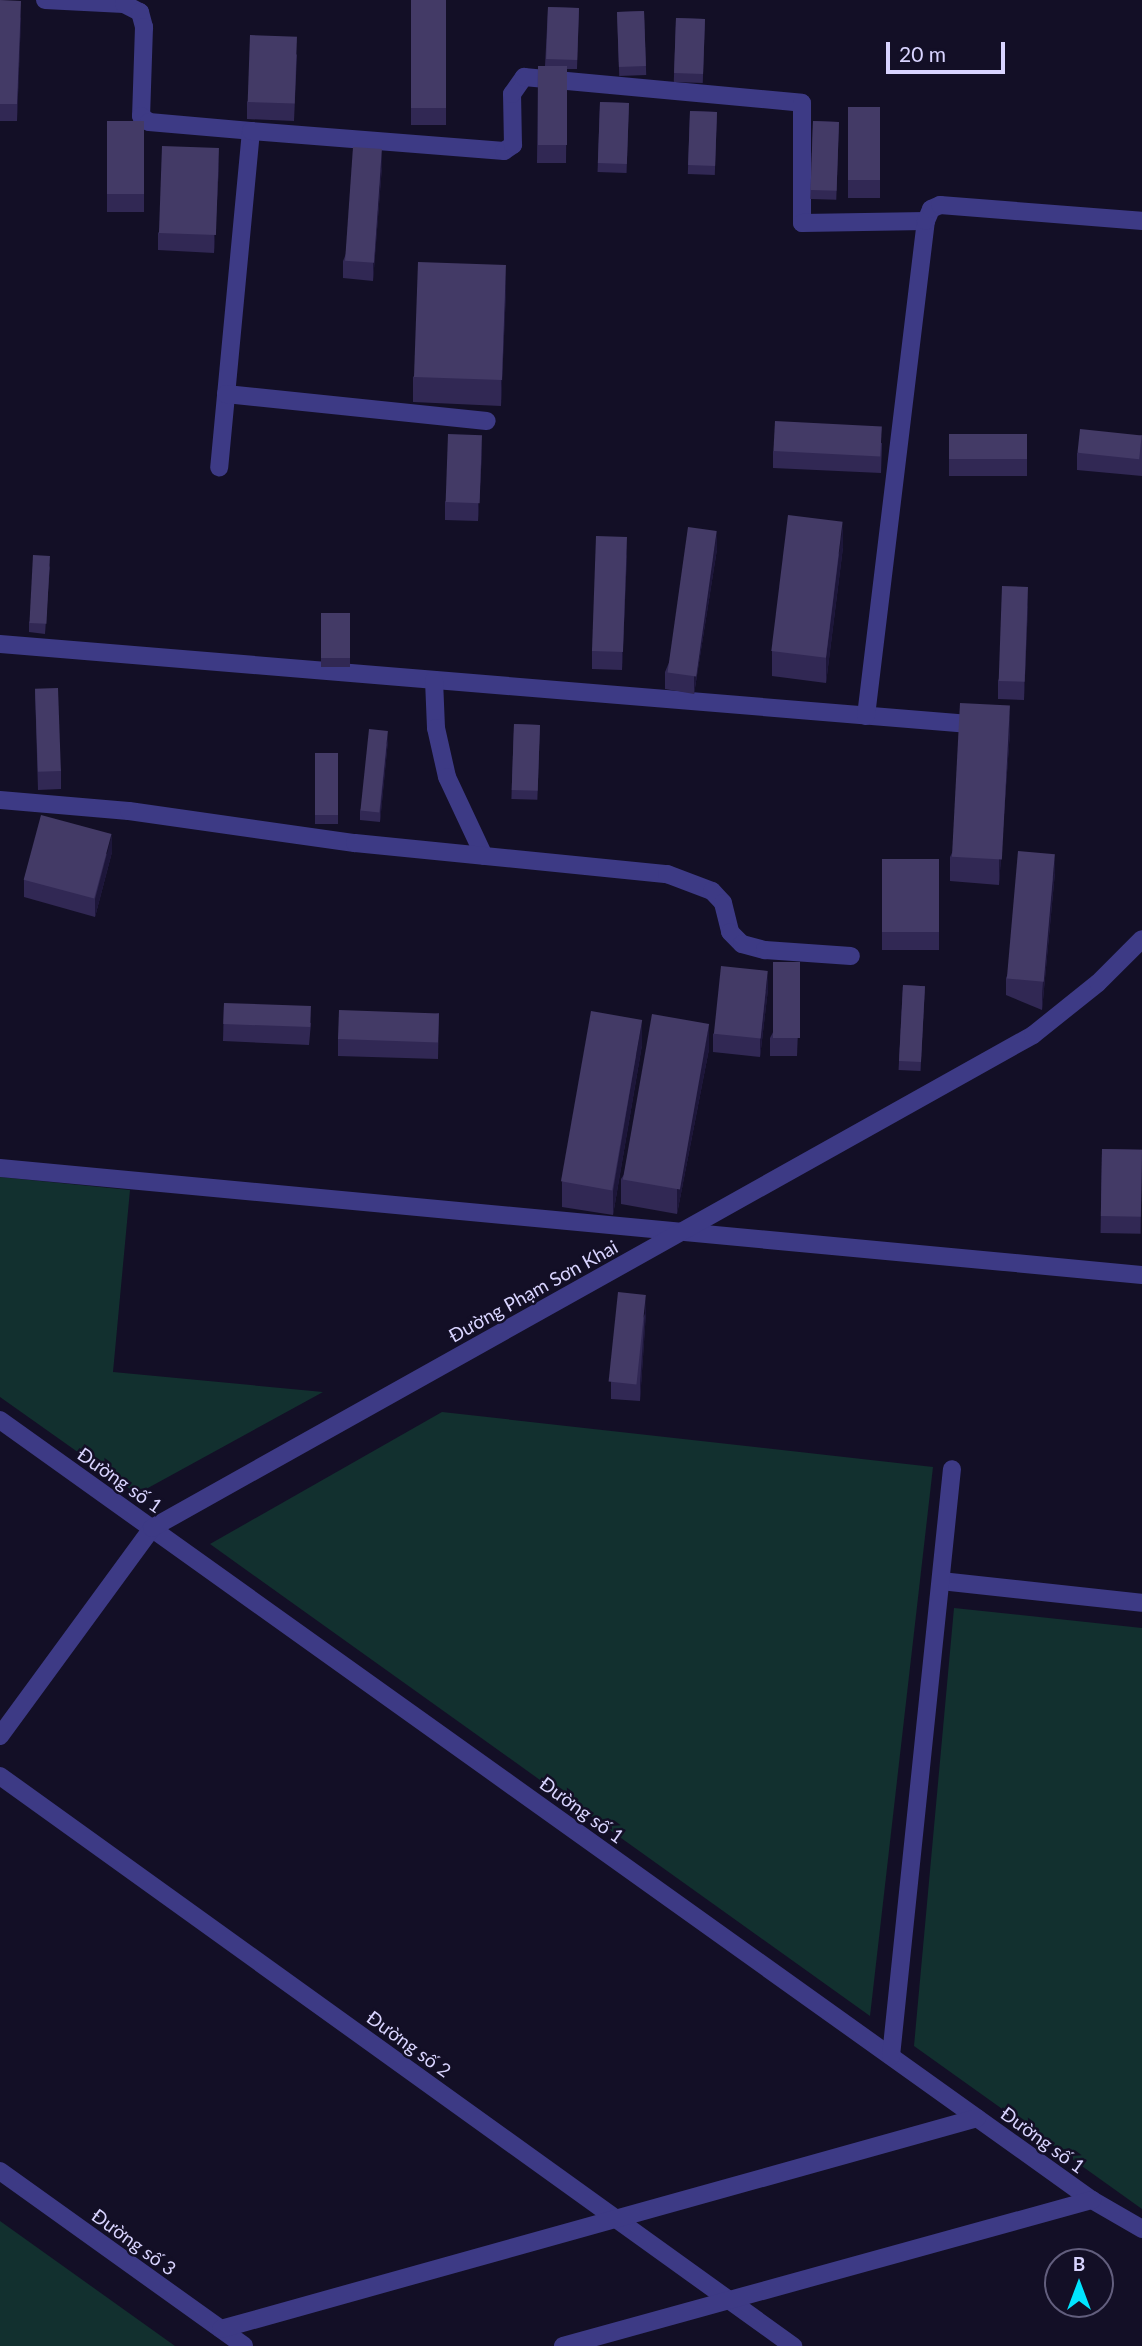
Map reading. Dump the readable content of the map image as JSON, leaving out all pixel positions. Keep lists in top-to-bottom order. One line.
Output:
{"streets":{"street":["Đường Phạm Sơn Khai","Đường số 1","Đường số 2","Đường số 3"]},"crossings":[["Đường Phạm Sơn Khai","Đường số 1"]],"scale_bar":"20 m","north":"top"}
